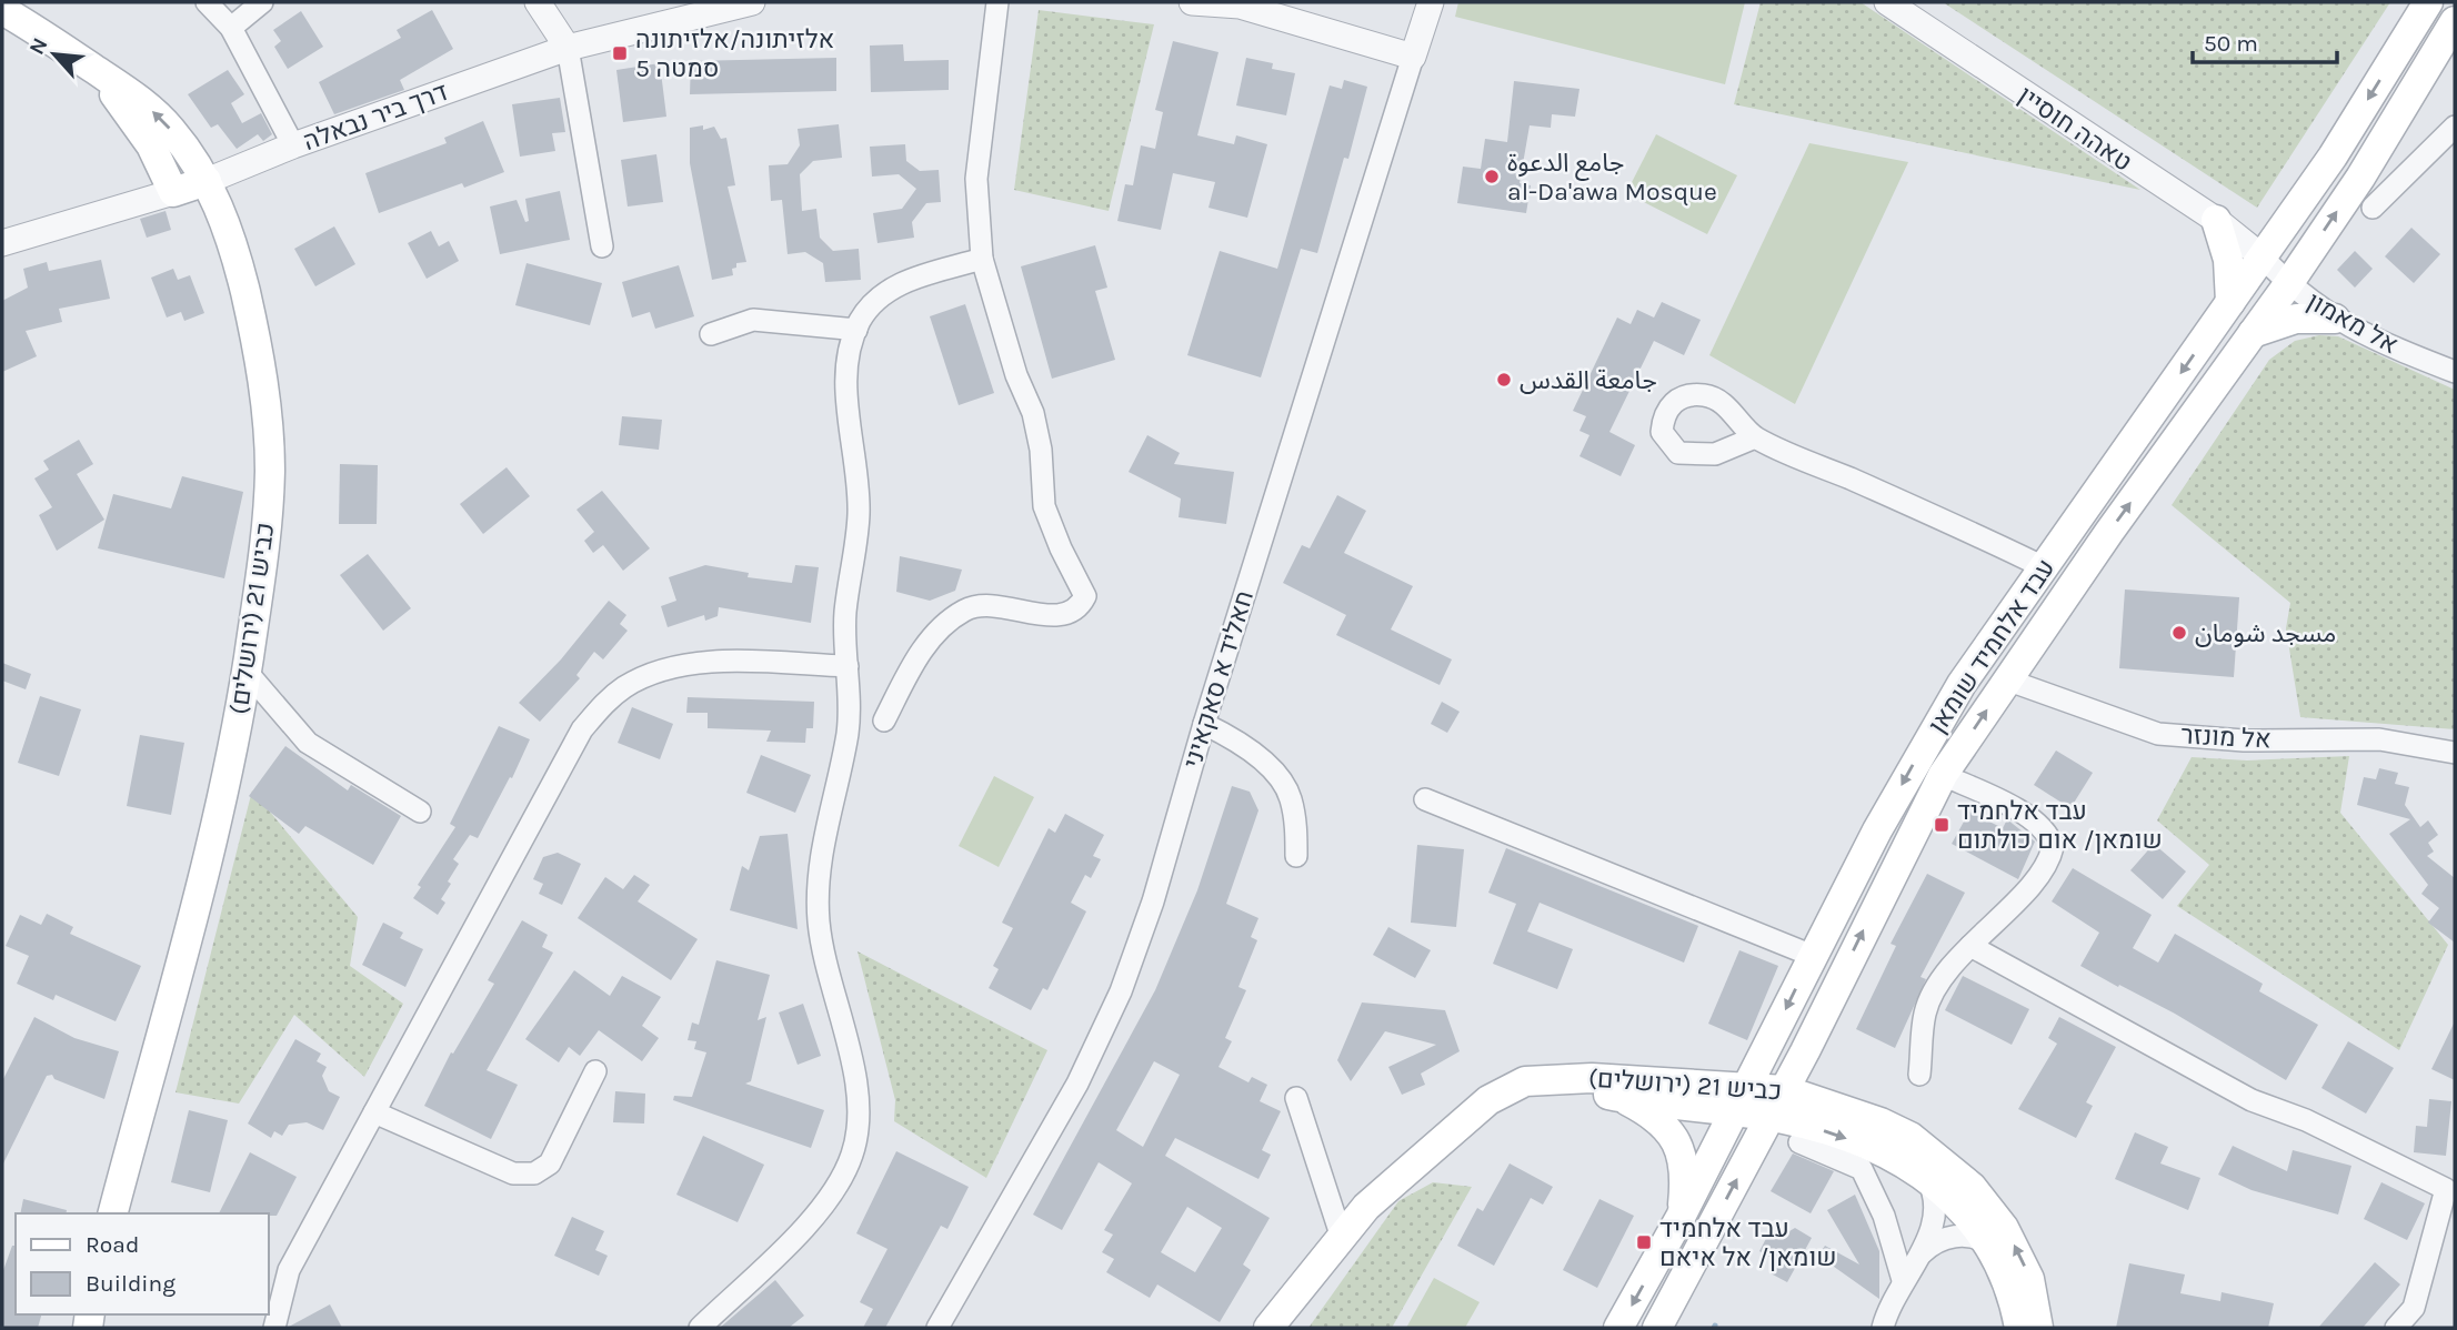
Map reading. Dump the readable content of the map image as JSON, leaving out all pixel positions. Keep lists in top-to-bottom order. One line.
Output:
{"streets":{"main road":["דרך ביר נבאלה","כביש 21 (ירושלים)","עבד אלחמיד שומאן"],"street":["טאהה חוסיין","אל מאמון","חאליד א סאקאיני","אל מונזר"]},"crossings":[["דרך ביר נבאלה","כביש 21 (ירושלים)"],["טאהה חוסיין","אל מאמון"],["טאהה חוסיין","עבד אלחמיד שומאן"],["אל מאמון","עבד אלחמיד שומאן"],["כביש 21 (ירושלים)","עבד אלחמיד שומאן"],["עבד אלחמיד שומאן","אל מונזר"]],"places":{"transit":["אלזיתונה/אלזיתונה סמטה 5","עבד אלחמיד שומאן/ אום כולתום","עבד אלחמיד שומאן/ אל איאם"],"other":["جامع الدعوة al-Da'awa Mosque","جامعة القدس","مسجد شومان"]},"legend":["Road","Building"],"scale_bar":"50 m","north":"top left"}
